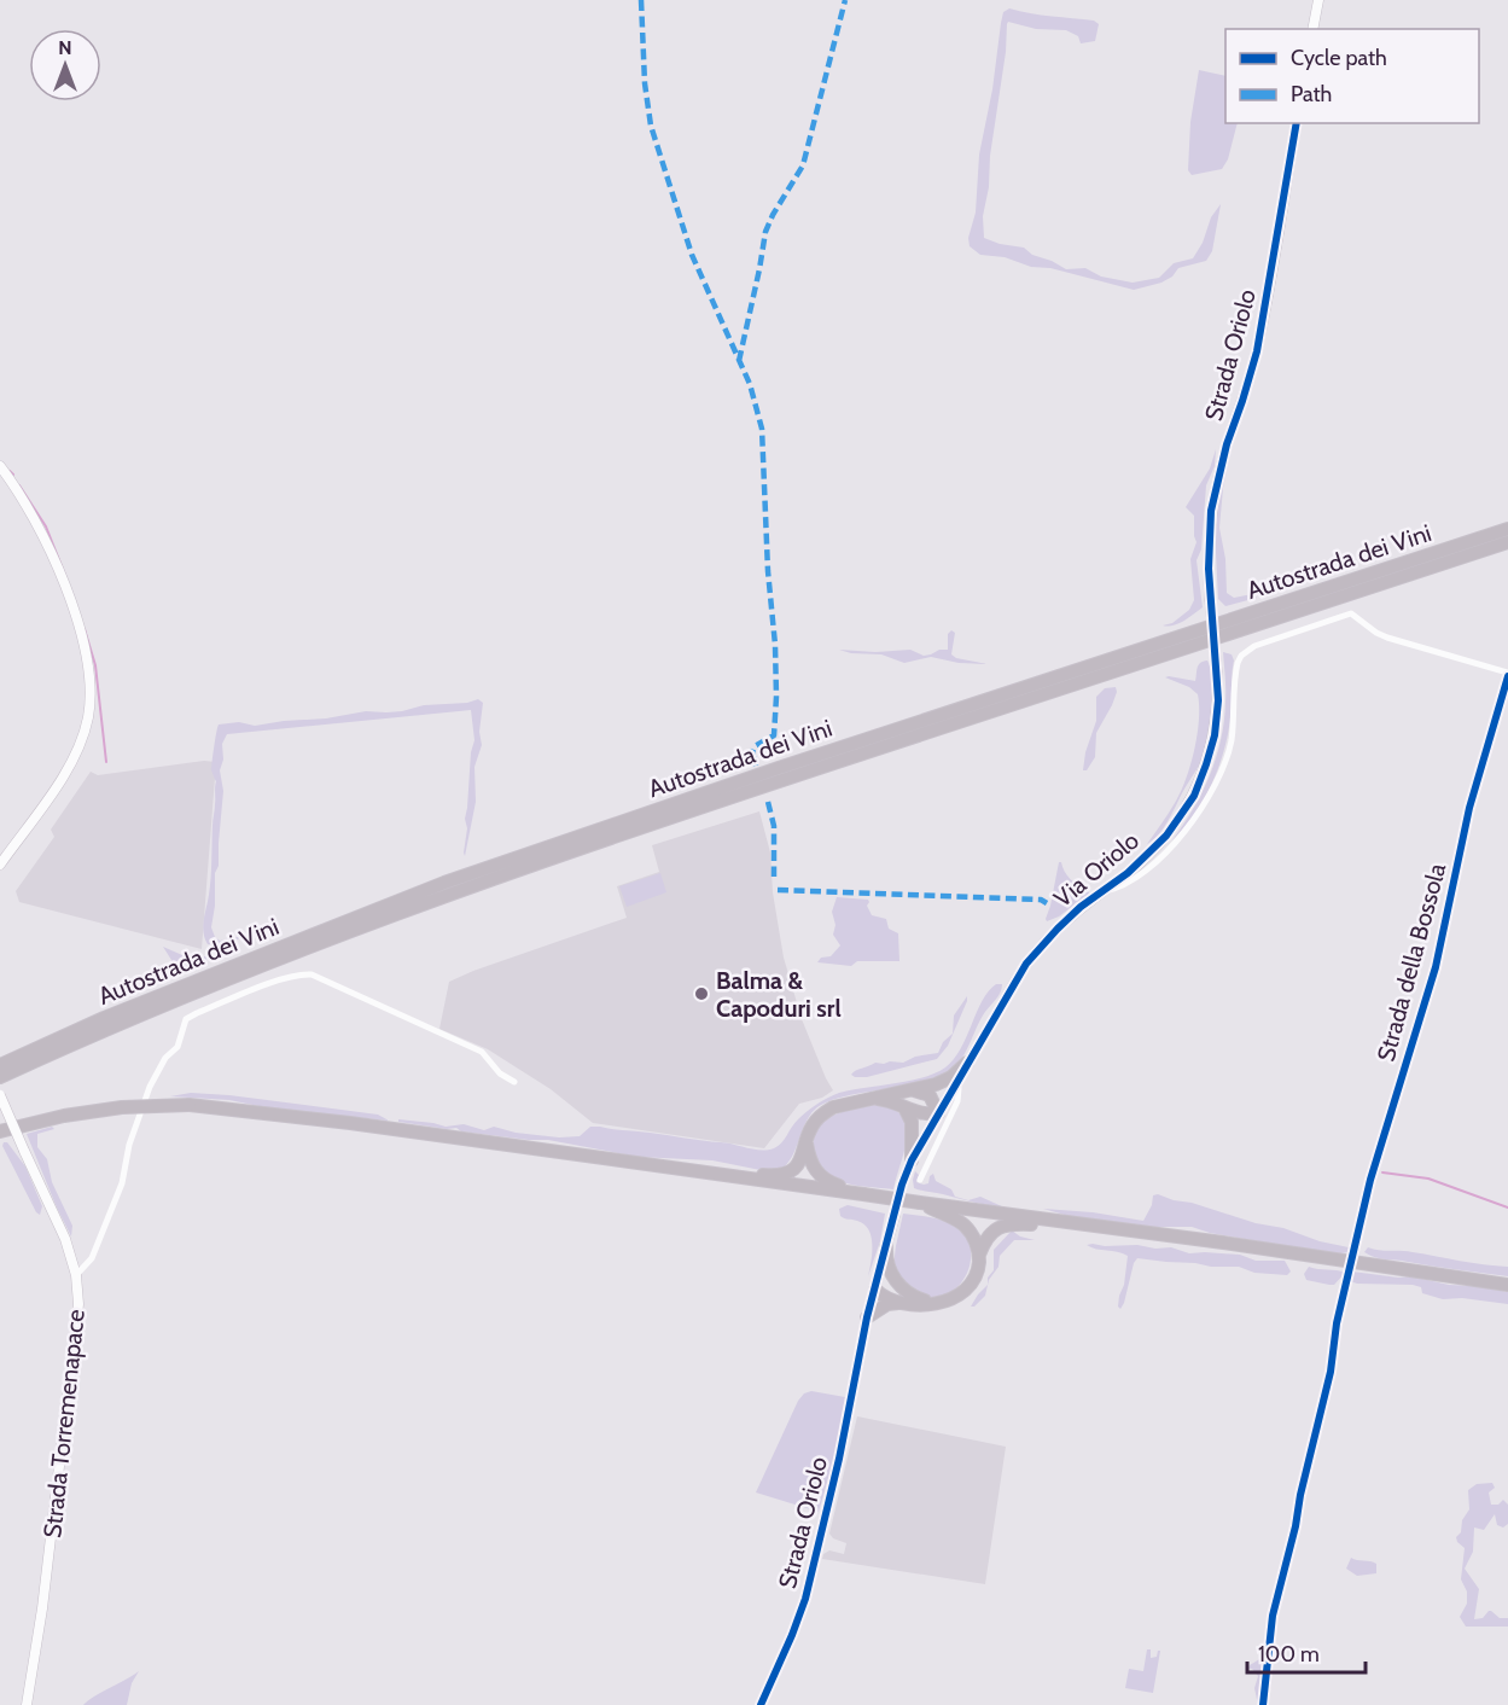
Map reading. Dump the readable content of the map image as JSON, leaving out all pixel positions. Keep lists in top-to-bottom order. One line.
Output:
{"streets":{"highway":["Autostrada dei Vini"],"street":["Strada Oriolo","Via Oriolo","Strada della Bossola","Strada Torremenapace"]},"crossings":[["Strada Oriolo","Via Oriolo"]],"places":["Balma & Capoduri srl"],"legend":["Cycle path","Path"],"scale_bar":"100 m","north":"top"}
